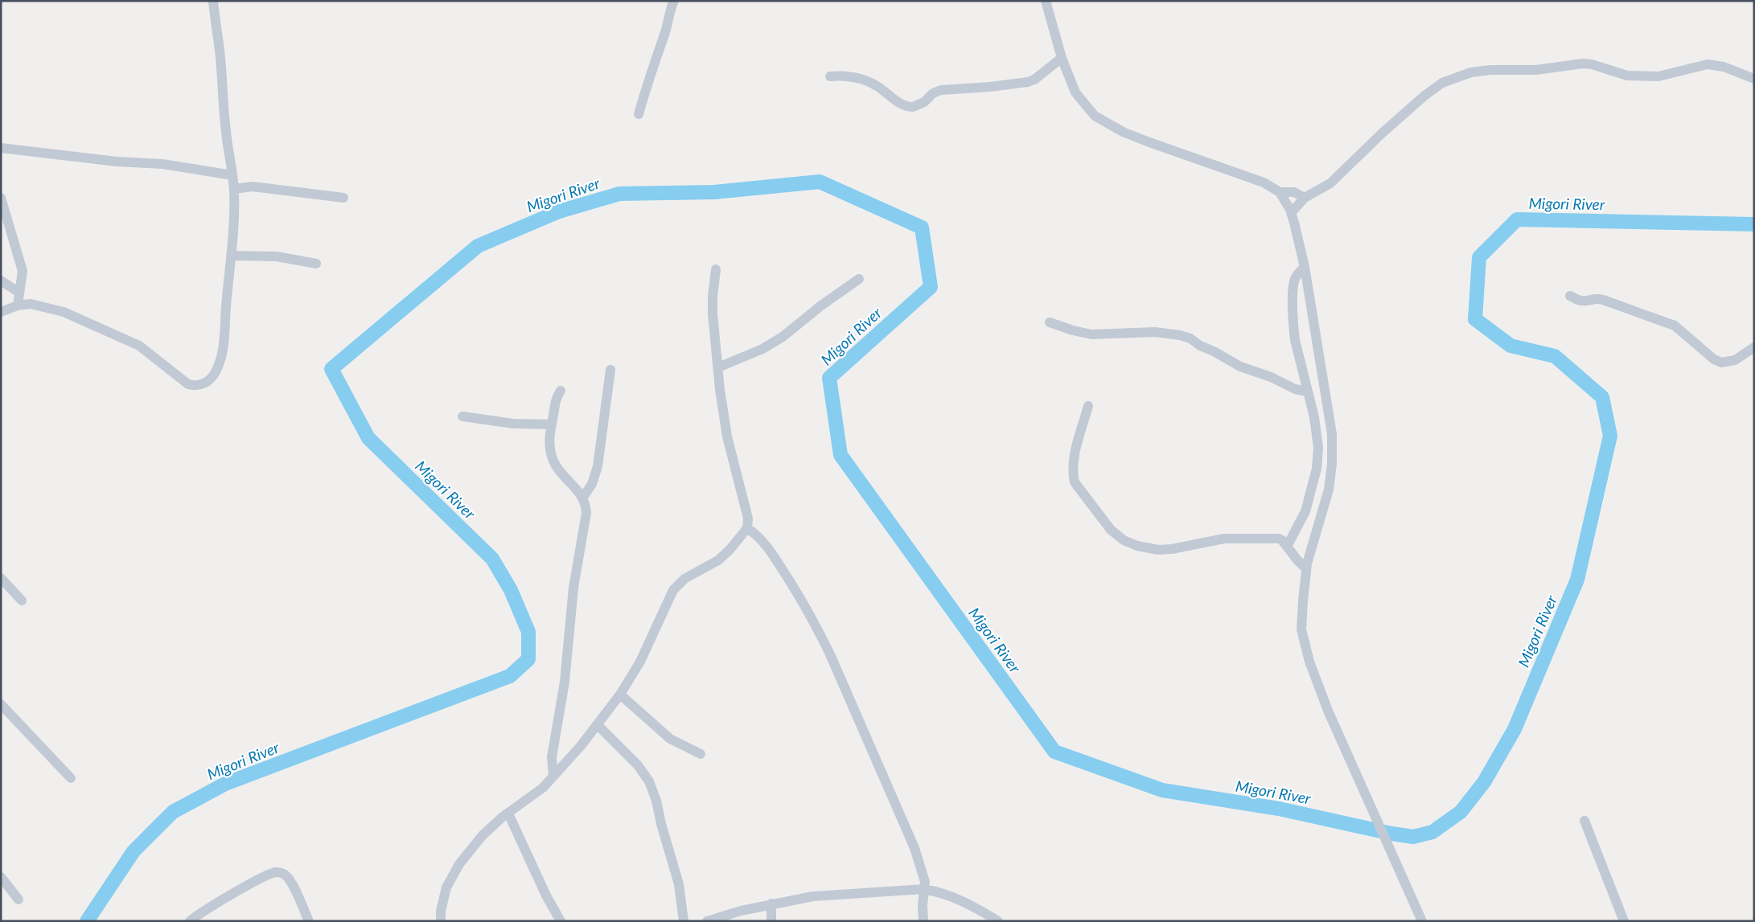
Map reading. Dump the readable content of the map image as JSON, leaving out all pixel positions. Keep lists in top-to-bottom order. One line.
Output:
{"water":["Migori River"]}
